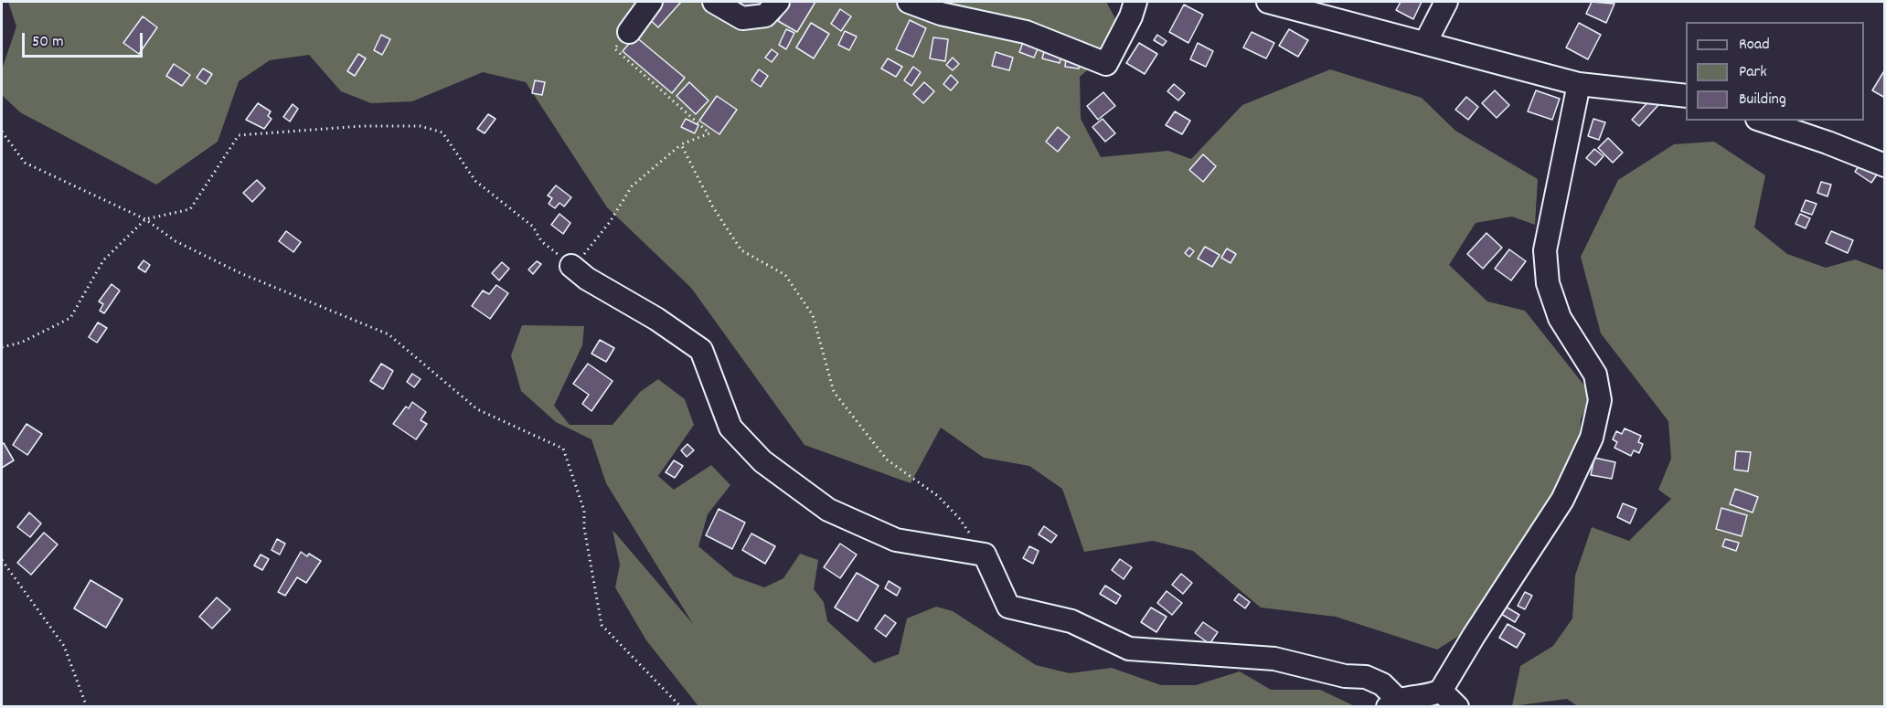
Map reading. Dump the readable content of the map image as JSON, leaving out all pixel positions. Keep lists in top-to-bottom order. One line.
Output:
{"legend":["Road","Park","Building"],"scale_bar":"50 m"}
